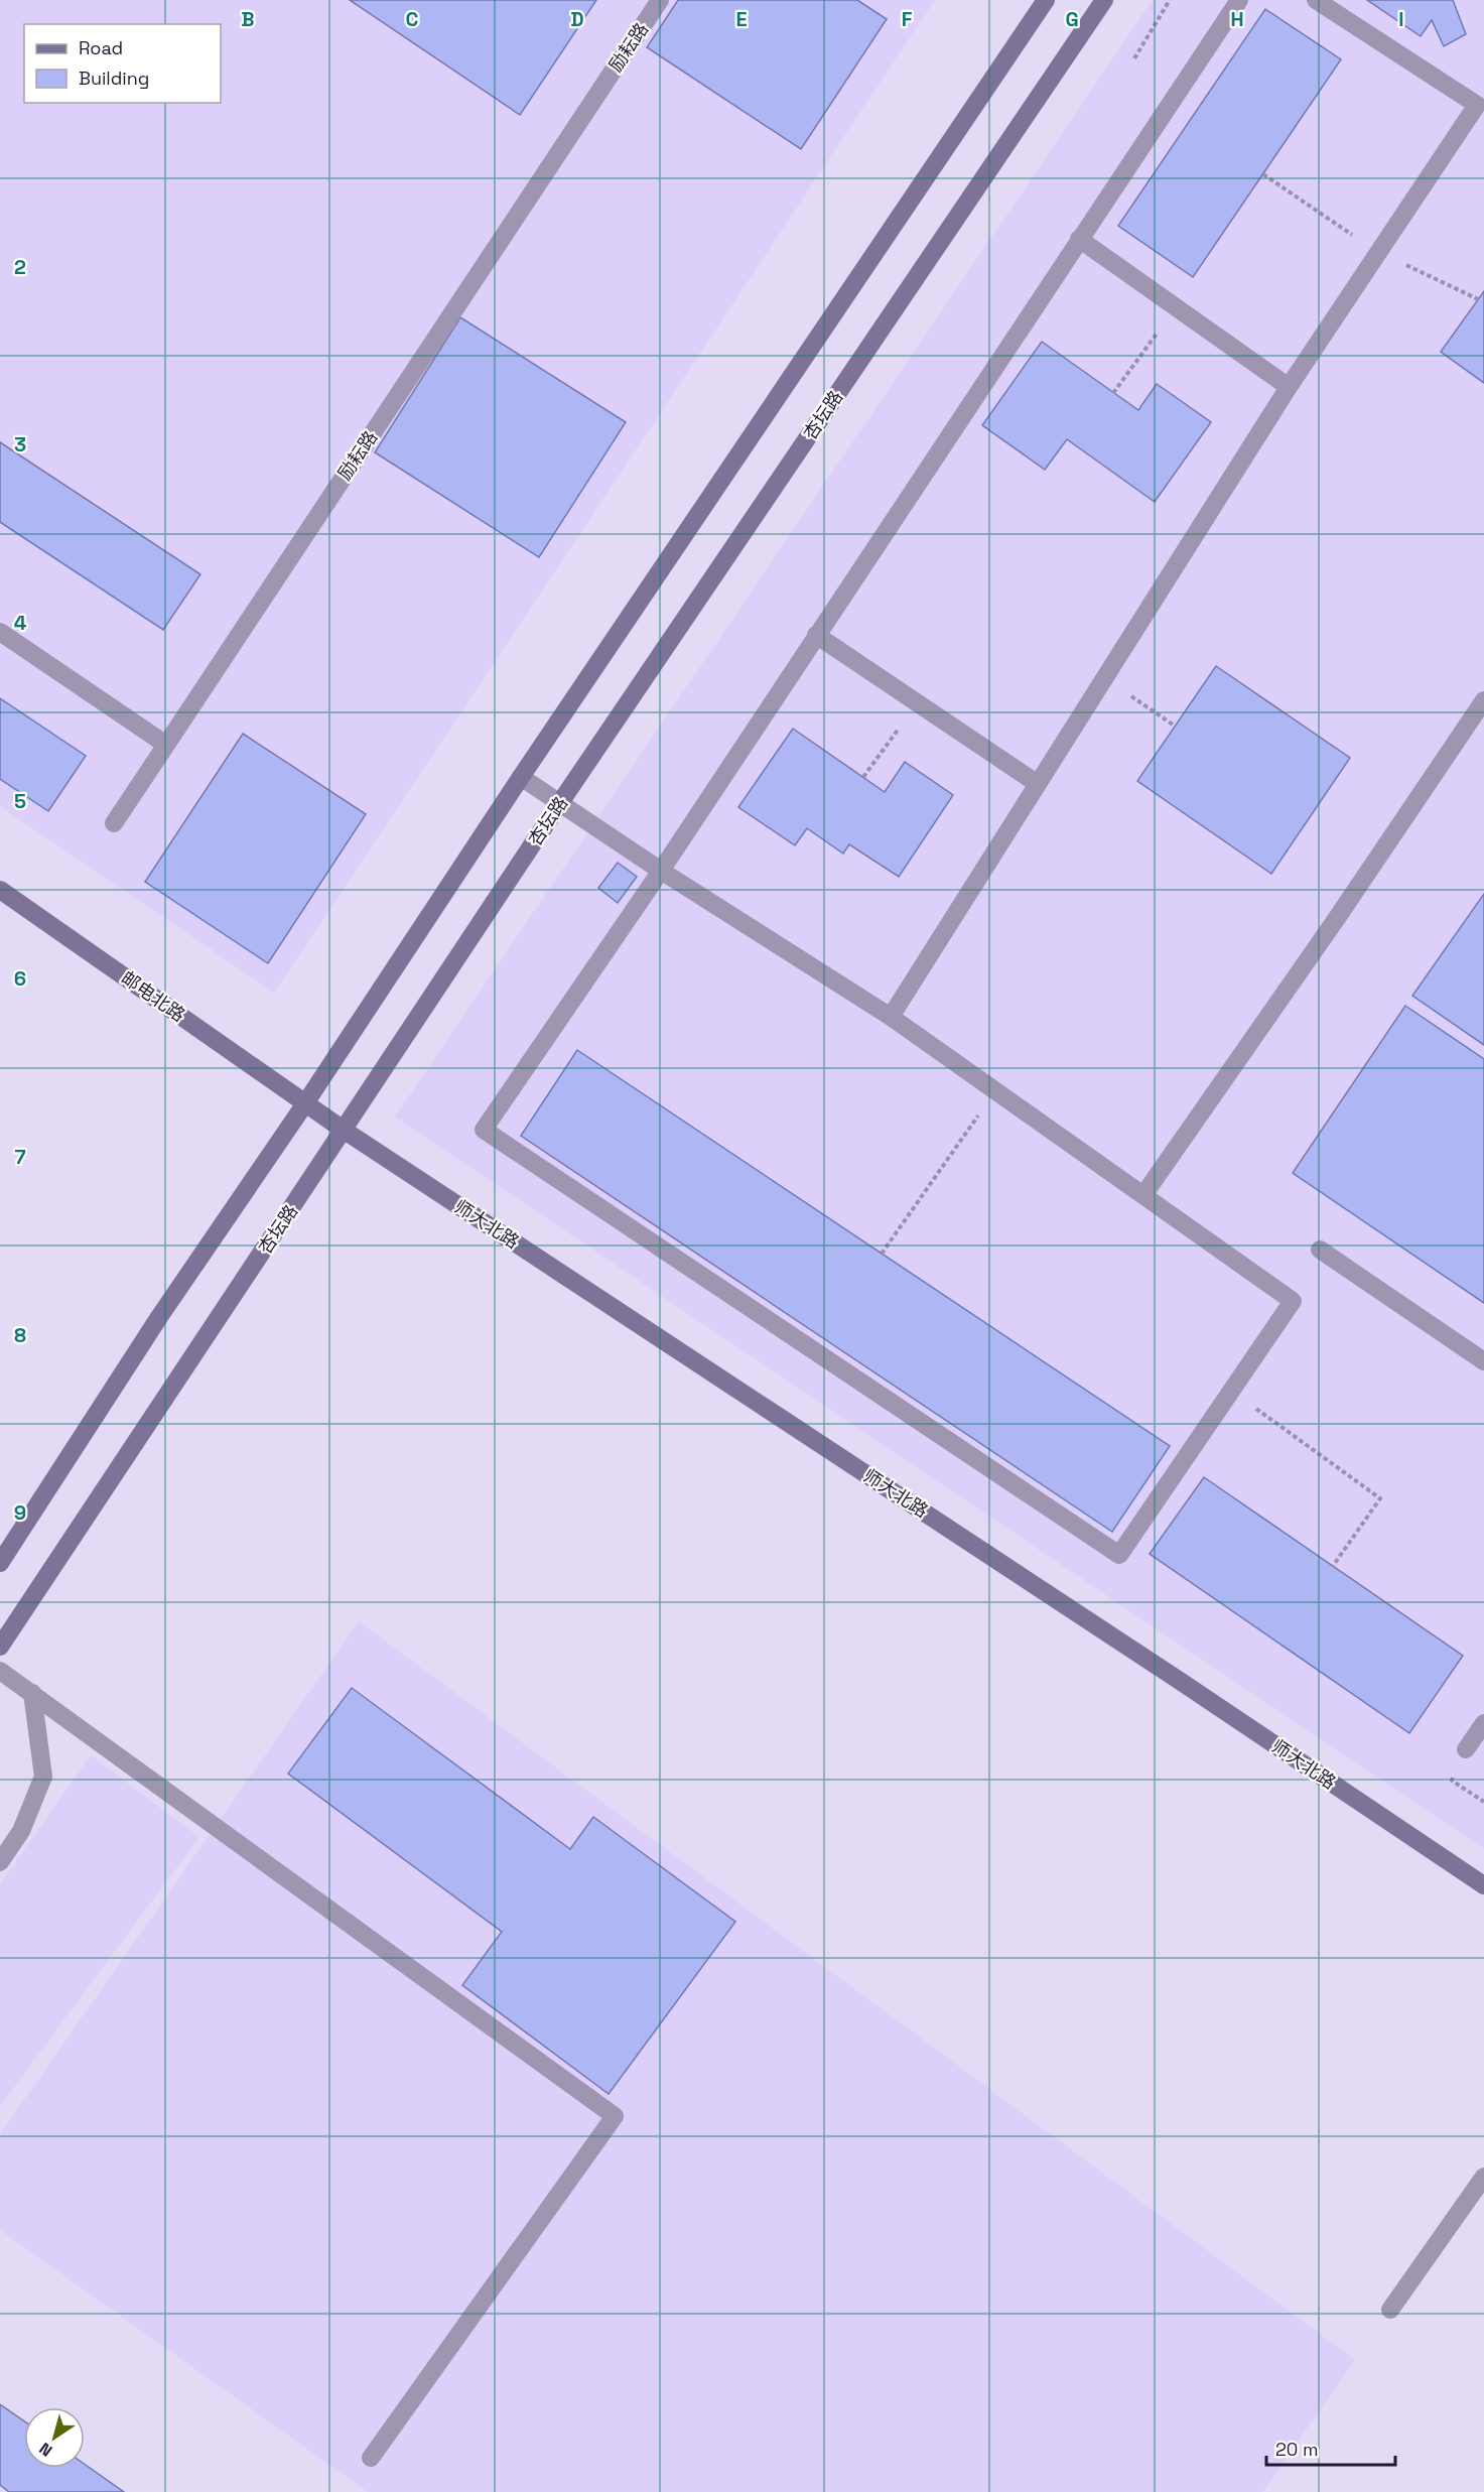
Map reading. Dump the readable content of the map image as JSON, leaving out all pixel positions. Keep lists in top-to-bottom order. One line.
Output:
{"streets":{"street":["励耘路","杏坛路","邮电北路","师大北路"]},"crossings":[["杏坛路","师大北路"],["邮电北路","师大北路"]],"legend":["Road","Building"],"scale_bar":"20 m","north":"bottom left","grid":{"columns":["B","C","D","E","F","G","H","I"],"rows":["2","3","4","5","6","7","8","9"]}}
